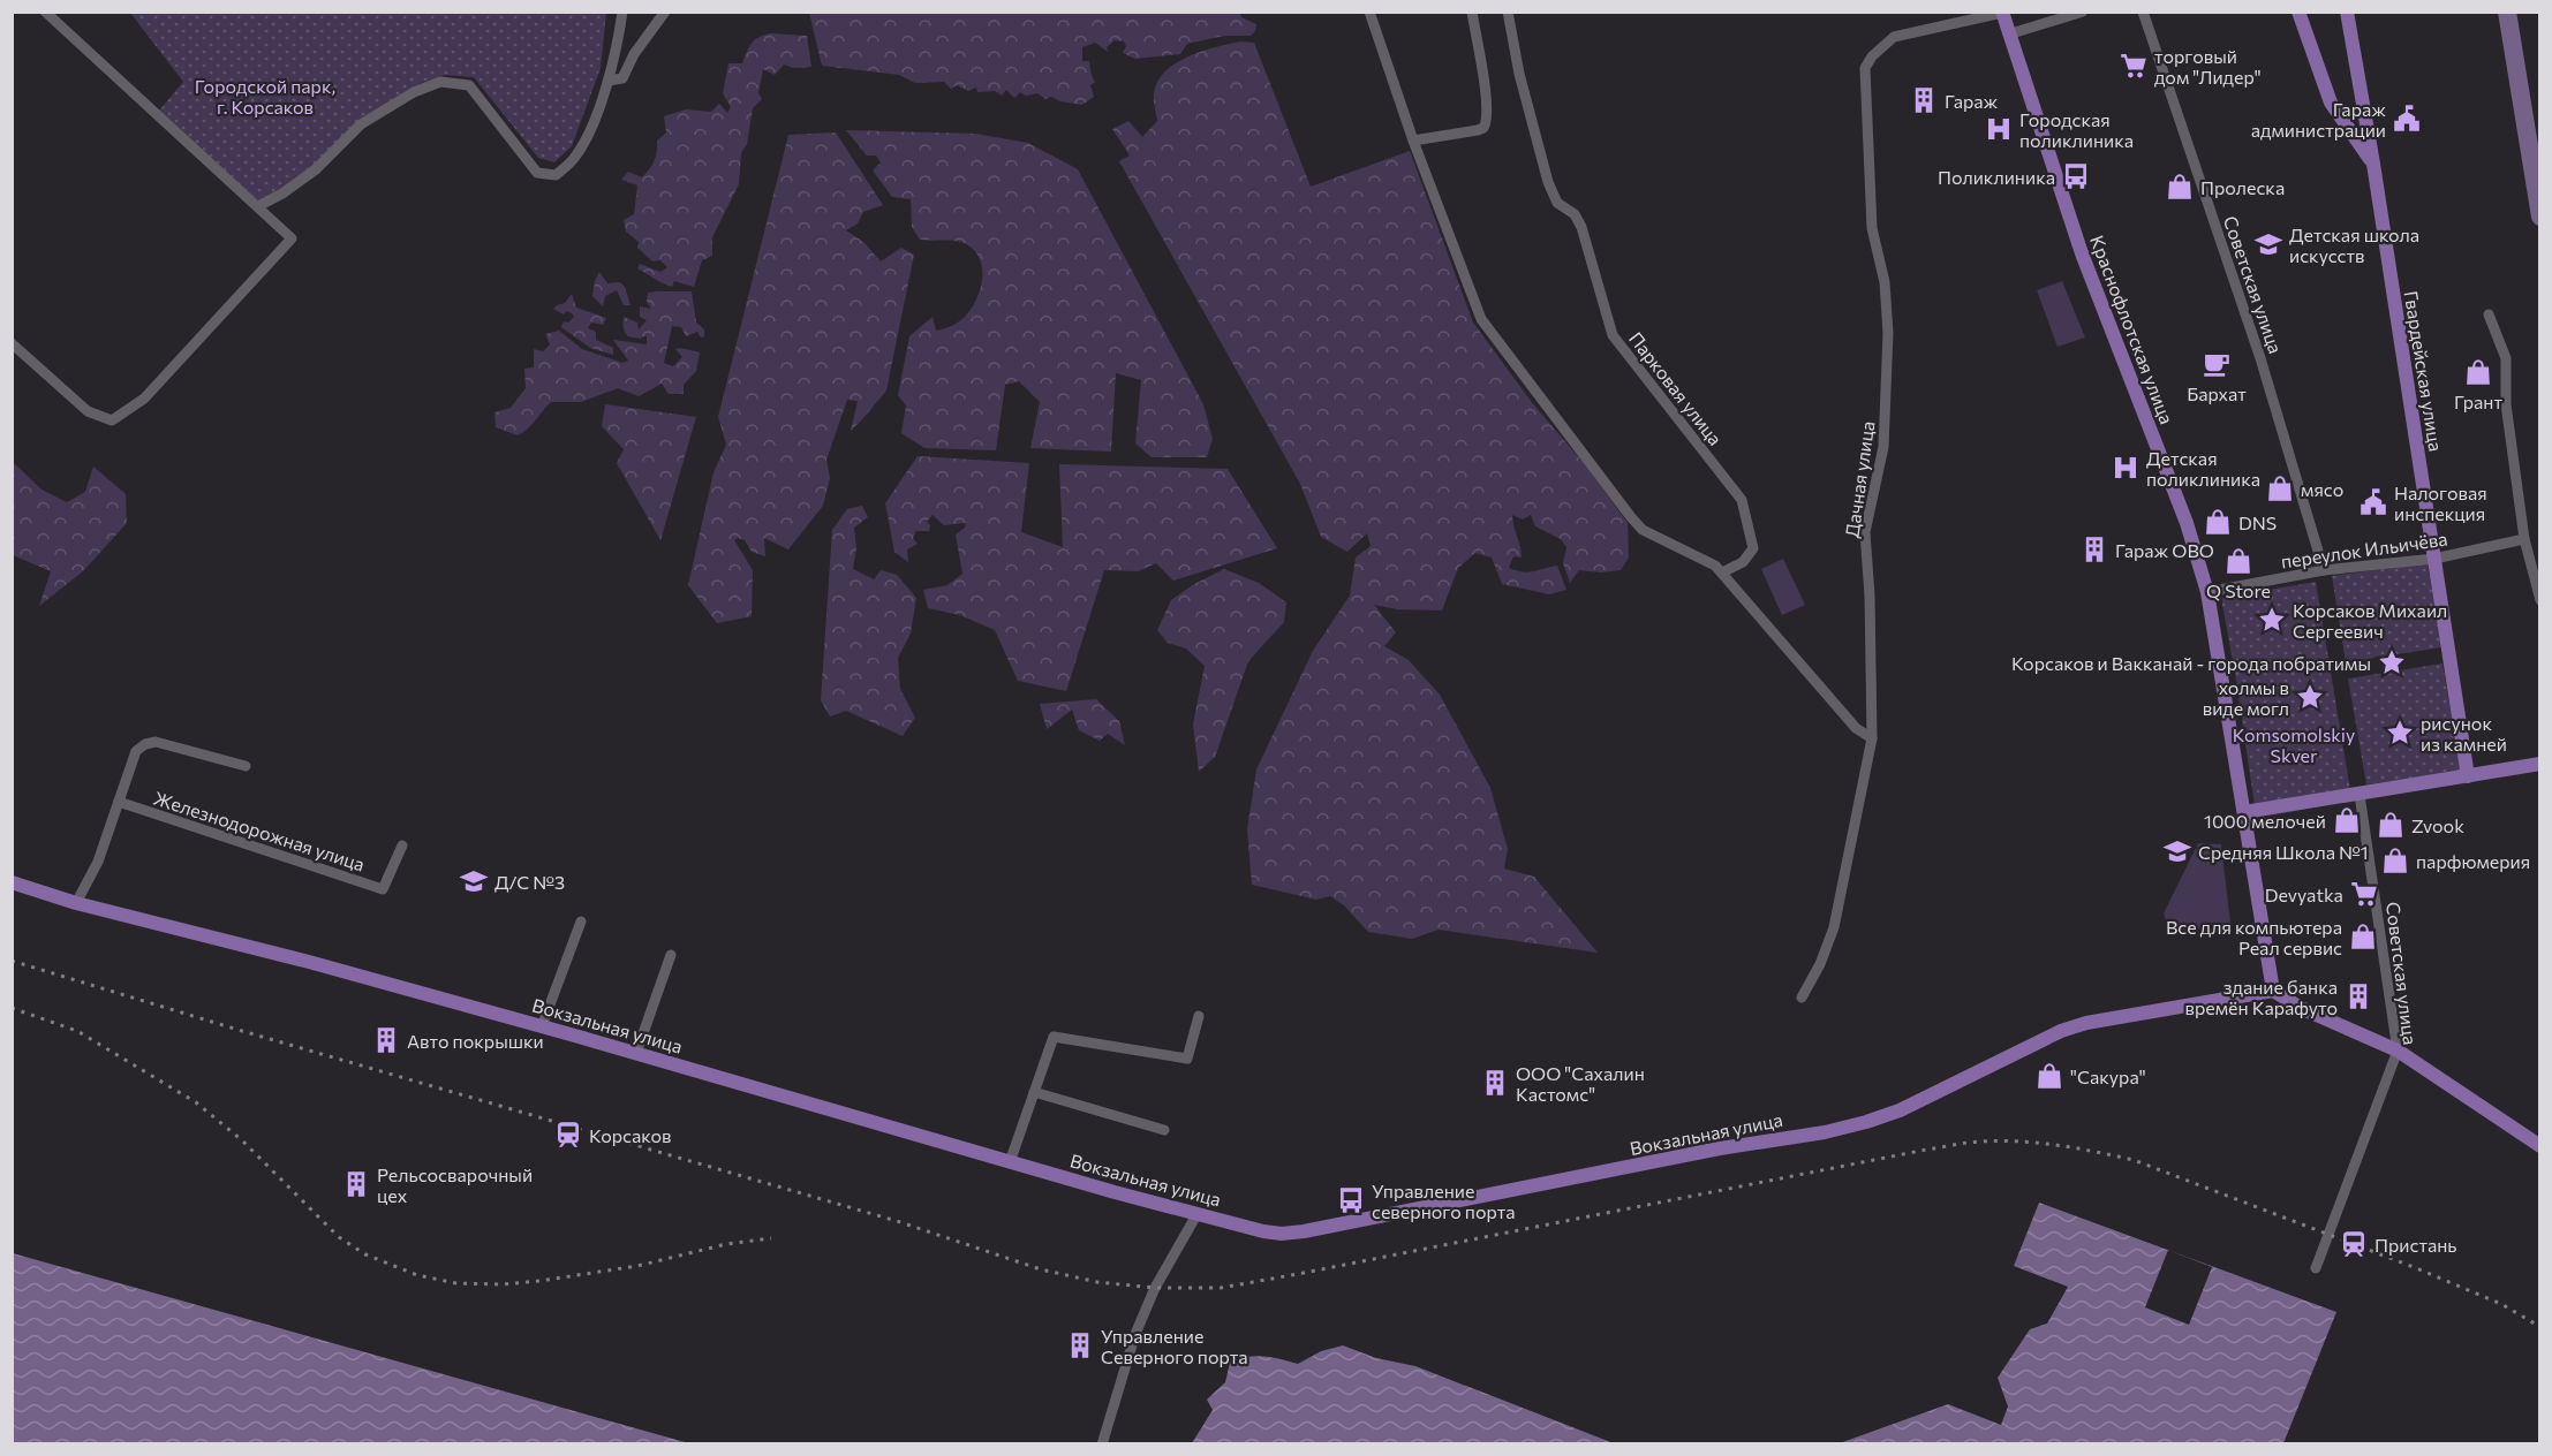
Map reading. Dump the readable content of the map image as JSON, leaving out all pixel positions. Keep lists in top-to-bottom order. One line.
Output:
{"streets":{"main road":["Краснофлотская улица","Гвардейская улица","Вокзальная улица"],"street":["Советская улица","Парковая улица","Дачная улица","переулок Ильичёва","Железнодорожная улица"]},"crossings":[["Советская улица","переулок Ильичёва"],["Краснофлотская улица","Дачная улица"],["Краснофлотская улица","переулок Ильичёва"],["Краснофлотская улица","Вокзальная улица"],["Гвардейская улица","переулок Ильичёва"]],"parks":["Городской парк, г. Корсаков","Komsomolskiy Skver"],"places":{"supermarket":["торговый дом \"Лидер\"","Devyatka"],"building":["Гараж","Гараж ОВО","здание банка времён Карафуто","Авто покрышки","ООО \"Сахалин Кастомс\"","Рельсосварочный цех","Управление Северного порта"],"public building":["Гараж администрации","Налоговая инспекция"],"hospital":["Городская поликлиника","Детская поликлиника"],"bus stop":["Поликлиника","Управление северного порта"],"shop":["Пролеска","Грант","мясо","DNS","Q Store","1000 мелочей","Zvook","парфюмерия","Все для компьютера Реал сервис","\"Сакура\""],"school or university":["Детская школа искусств","Средняя Школа №1","Д/С №3"],"cafe":["Бархат"],"place":["Корсаков Михаил Сергеевич","Корсаков и Вакканай - города побратимы","холмы в виде могл","рисунок из камней"],"station":["Корсаков","Пристань"]}}
